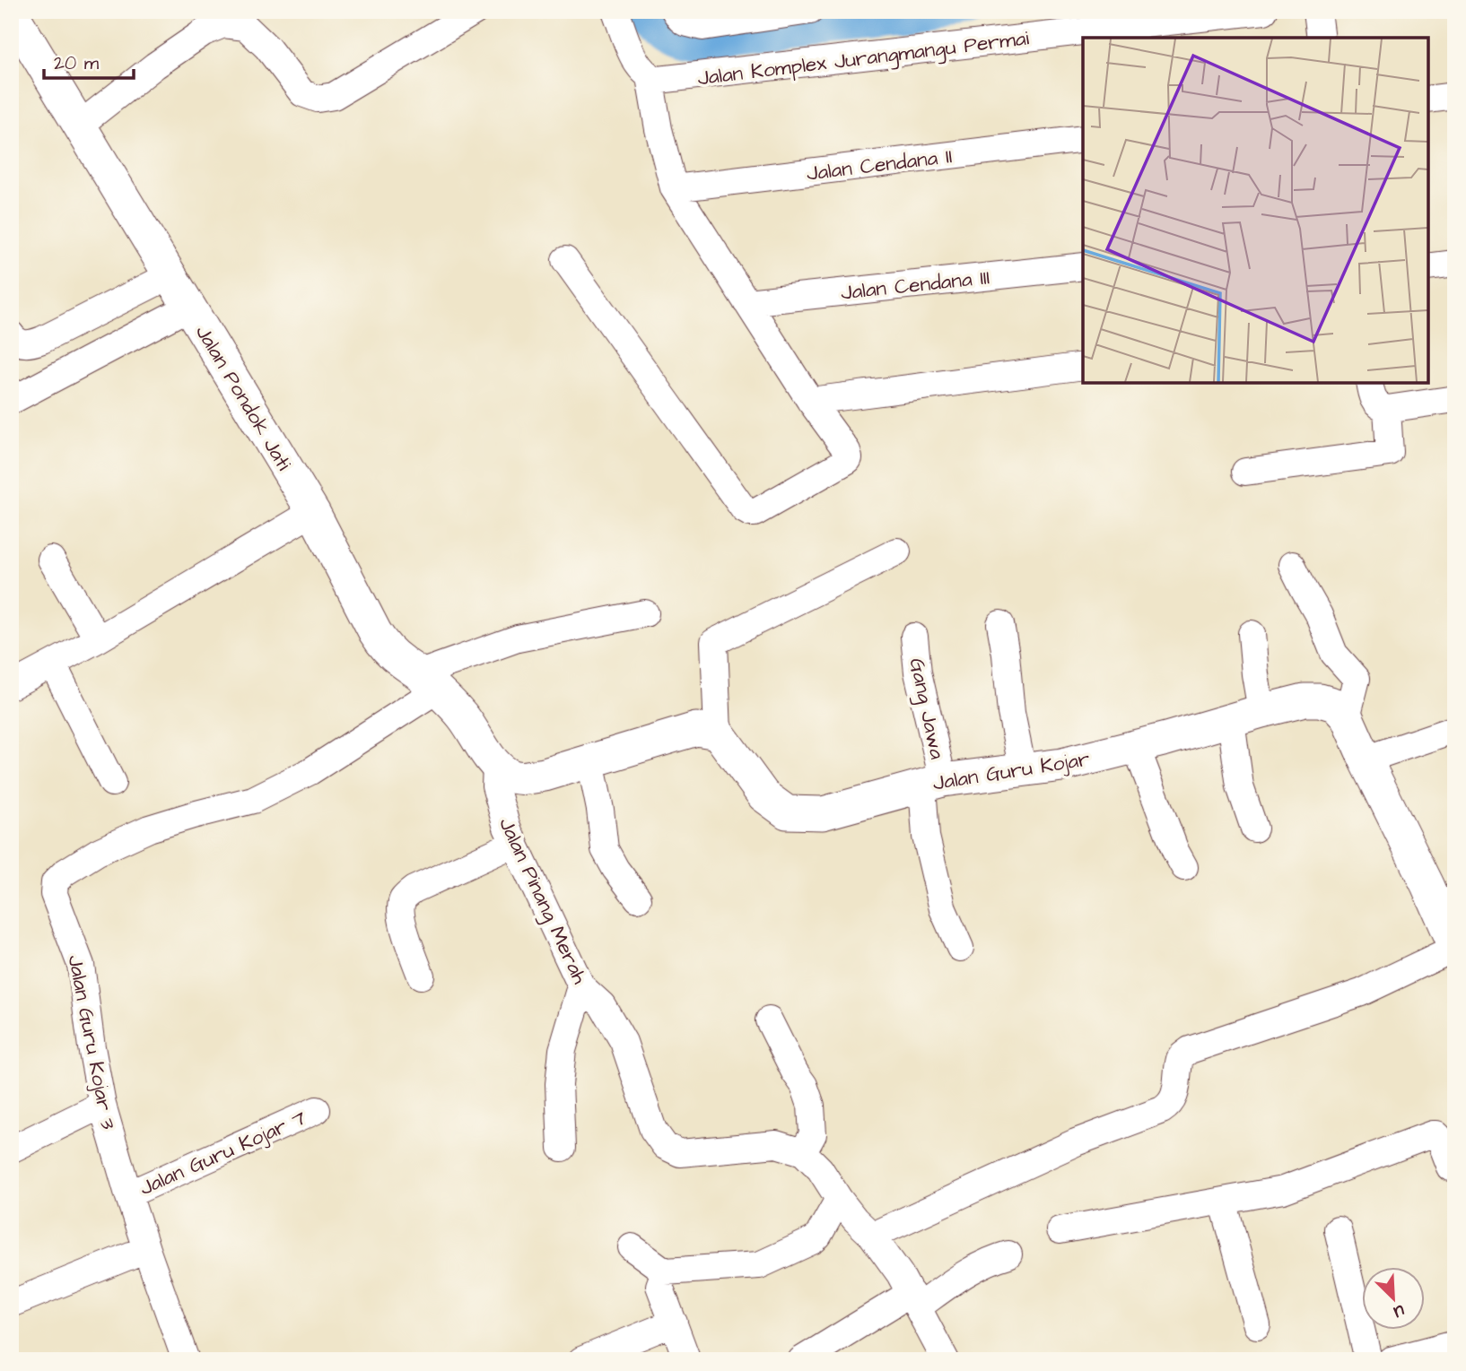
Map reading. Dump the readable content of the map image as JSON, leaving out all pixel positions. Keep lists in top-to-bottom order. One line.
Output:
{"streets":{"street":["Jalan Komplex Jurangmangu Permai","Jalan Cendana II","Jalan Cendana III","Jalan Pondok Jati","Gang Jawa","Jalan Guru Kojar","Jalan Pinang Merah","Jalan Guru Kojar 3","Jalan Guru Kojar 7"]},"crossings":[["Jalan Pondok Jati","Jalan Pinang Merah"],["Jalan Pondok Jati","Jalan Guru Kojar 3"],["Gang Jawa","Jalan Guru Kojar"],["Jalan Guru Kojar 3","Jalan Guru Kojar 7"]],"scale_bar":"20 m","north":"bottom right"}
